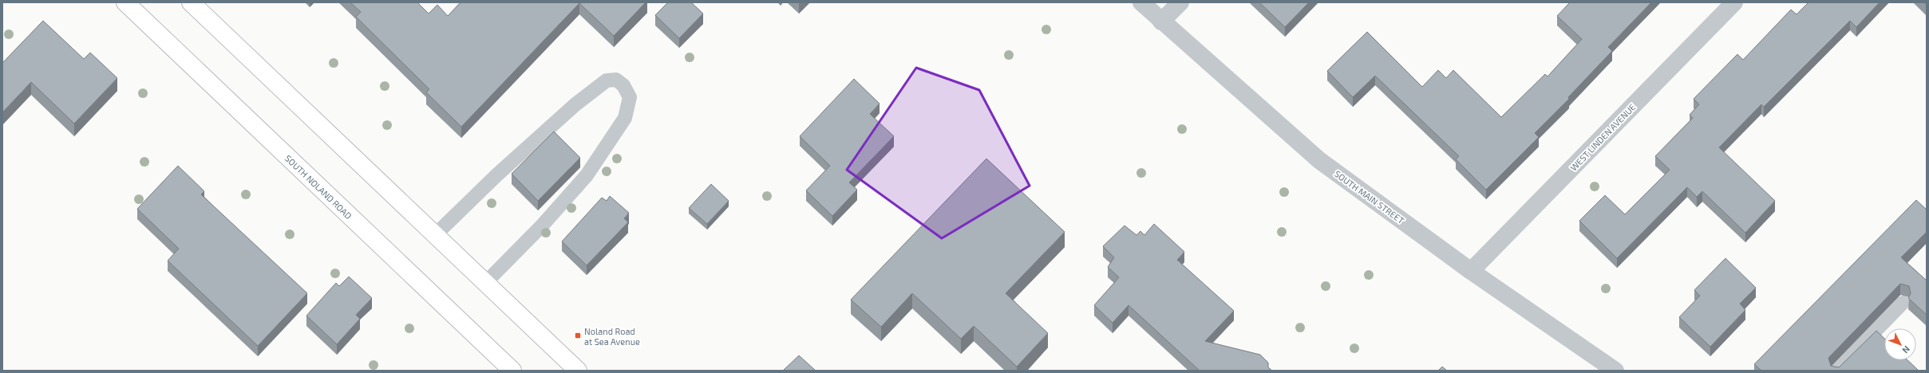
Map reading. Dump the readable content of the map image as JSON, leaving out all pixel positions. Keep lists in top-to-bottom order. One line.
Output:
{"streets":{"main road":["SOUTH NOLAND ROAD"],"street":["WEST LINDEN AVENUE","SOUTH MAIN STREET"]},"crossings":[["WEST LINDEN AVENUE","SOUTH MAIN STREET"]],"places":{"transit":["Noland Road at Sea Avenue"]},"north":"bottom right"}
